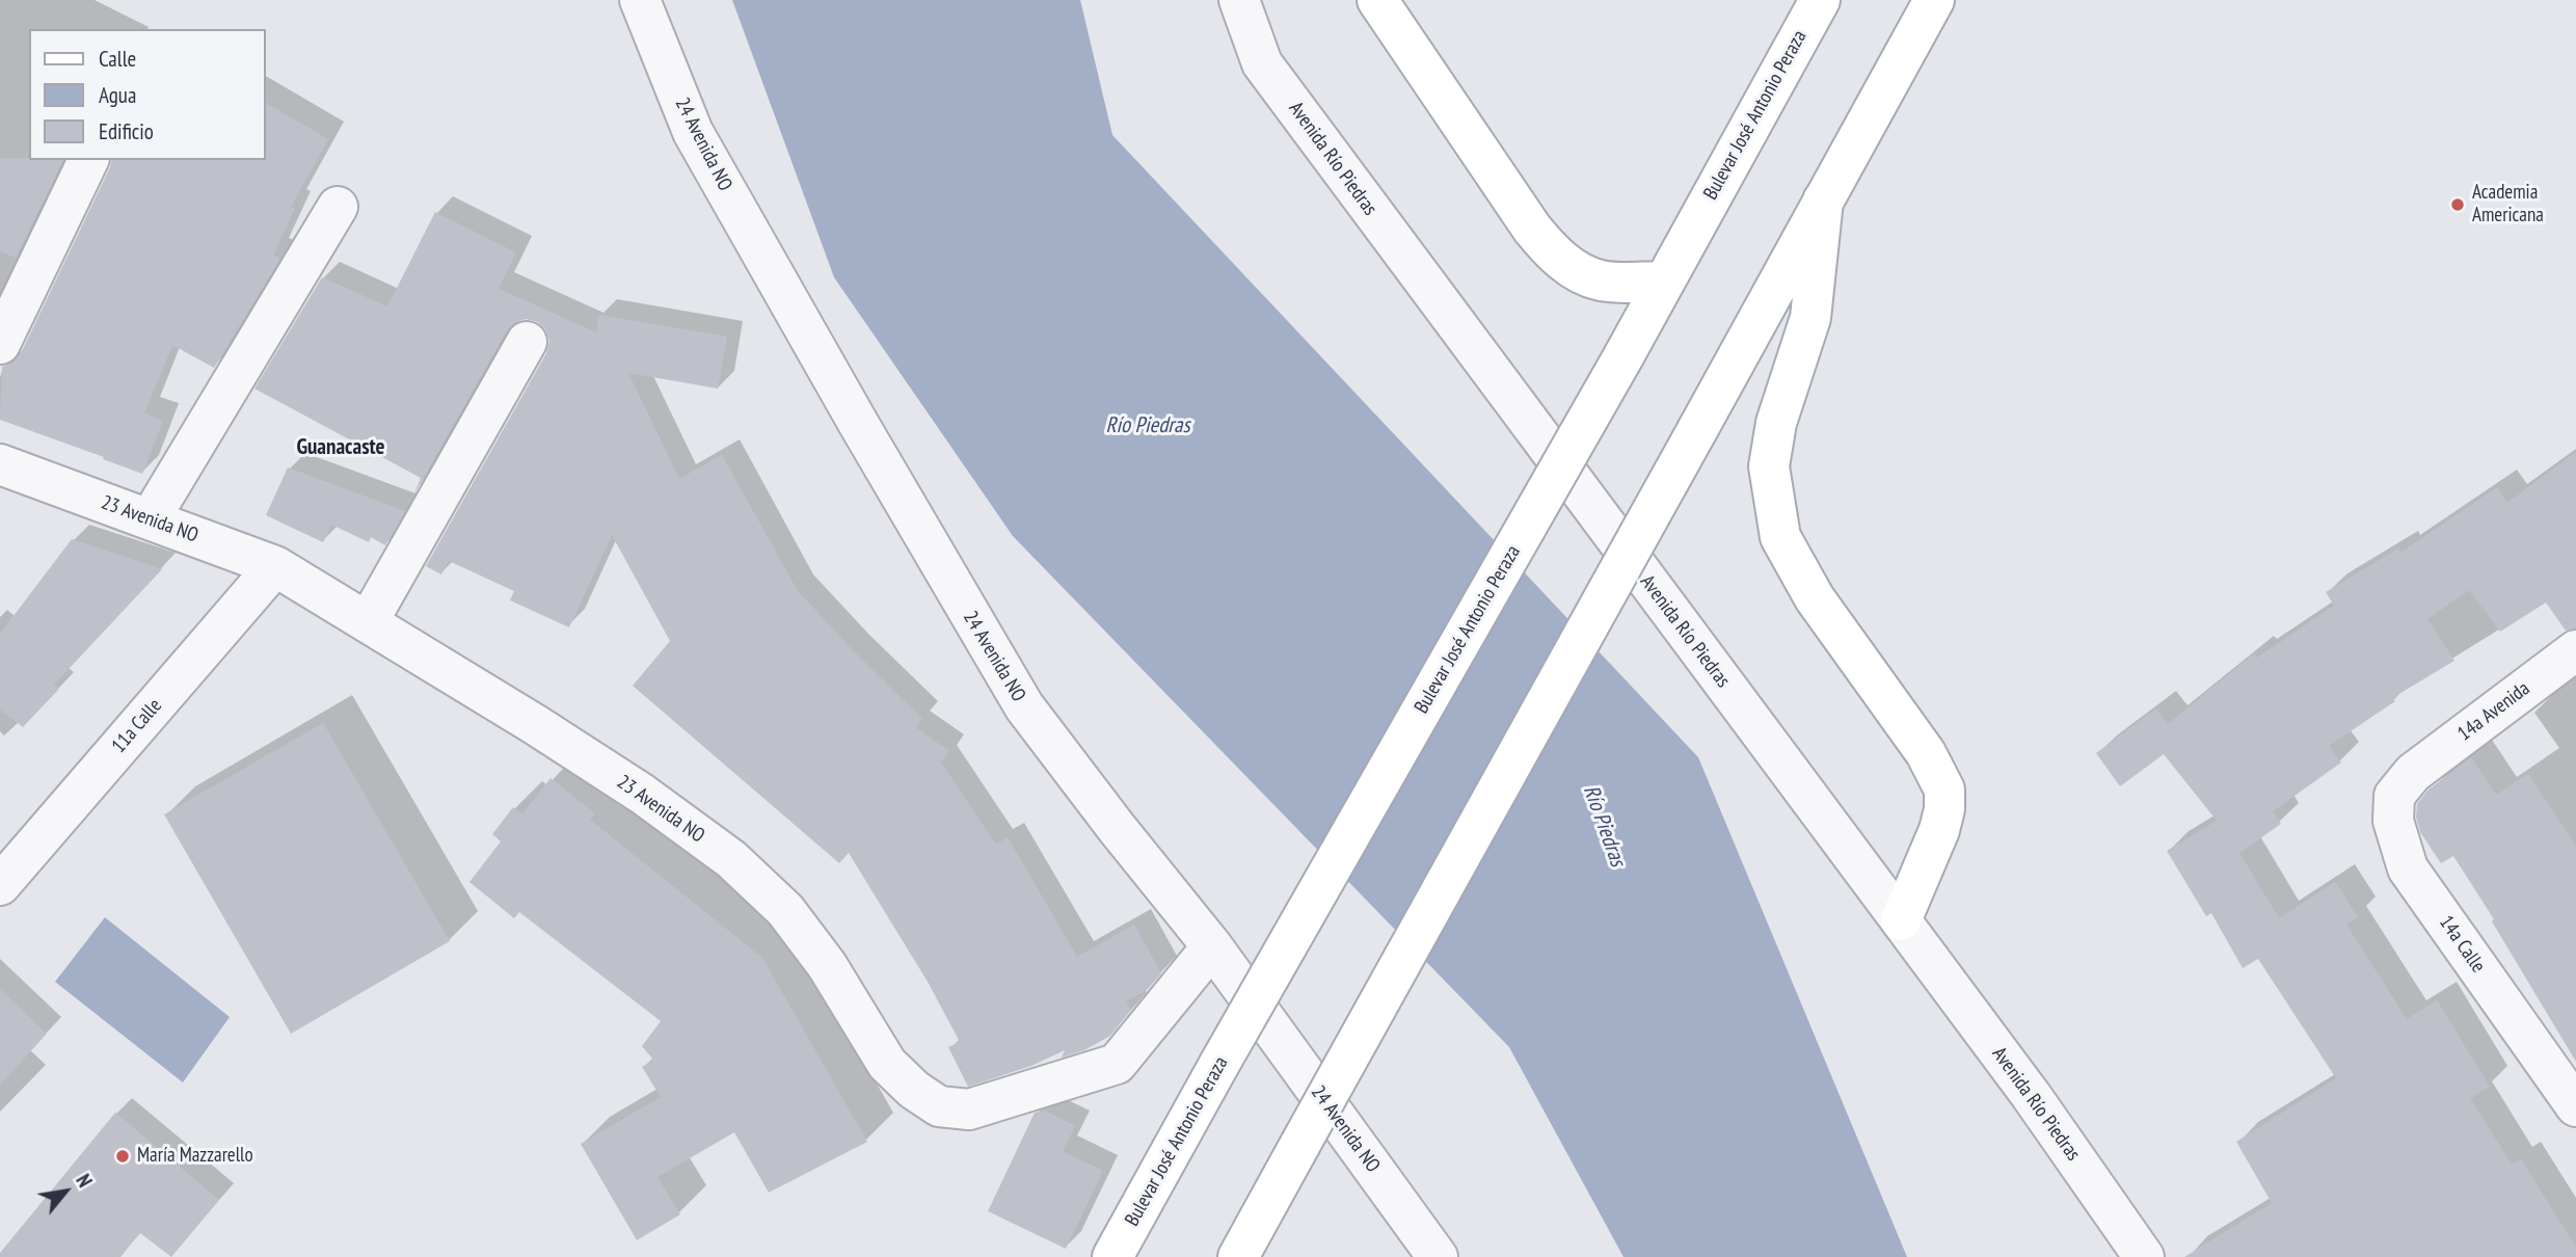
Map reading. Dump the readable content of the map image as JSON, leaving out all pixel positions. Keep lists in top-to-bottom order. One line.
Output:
{"streets":{"main road":["Bulevar José Antonio Peraza"],"street":["24 Avenida NO","Avenida Río Piedras","23 Avenida NO","14a Avenida","11a Calle","14a Calle"]},"crossings":[["24 Avenida NO","23 Avenida NO"],["23 Avenida NO","11a Calle"],["14a Avenida","14a Calle"]],"districts":["Guanacaste"],"water":["Río Piedras"],"places":["Academia Americana","María Mazzarello"],"legend":["Calle","Agua","Edificio"],"north":"top right"}
